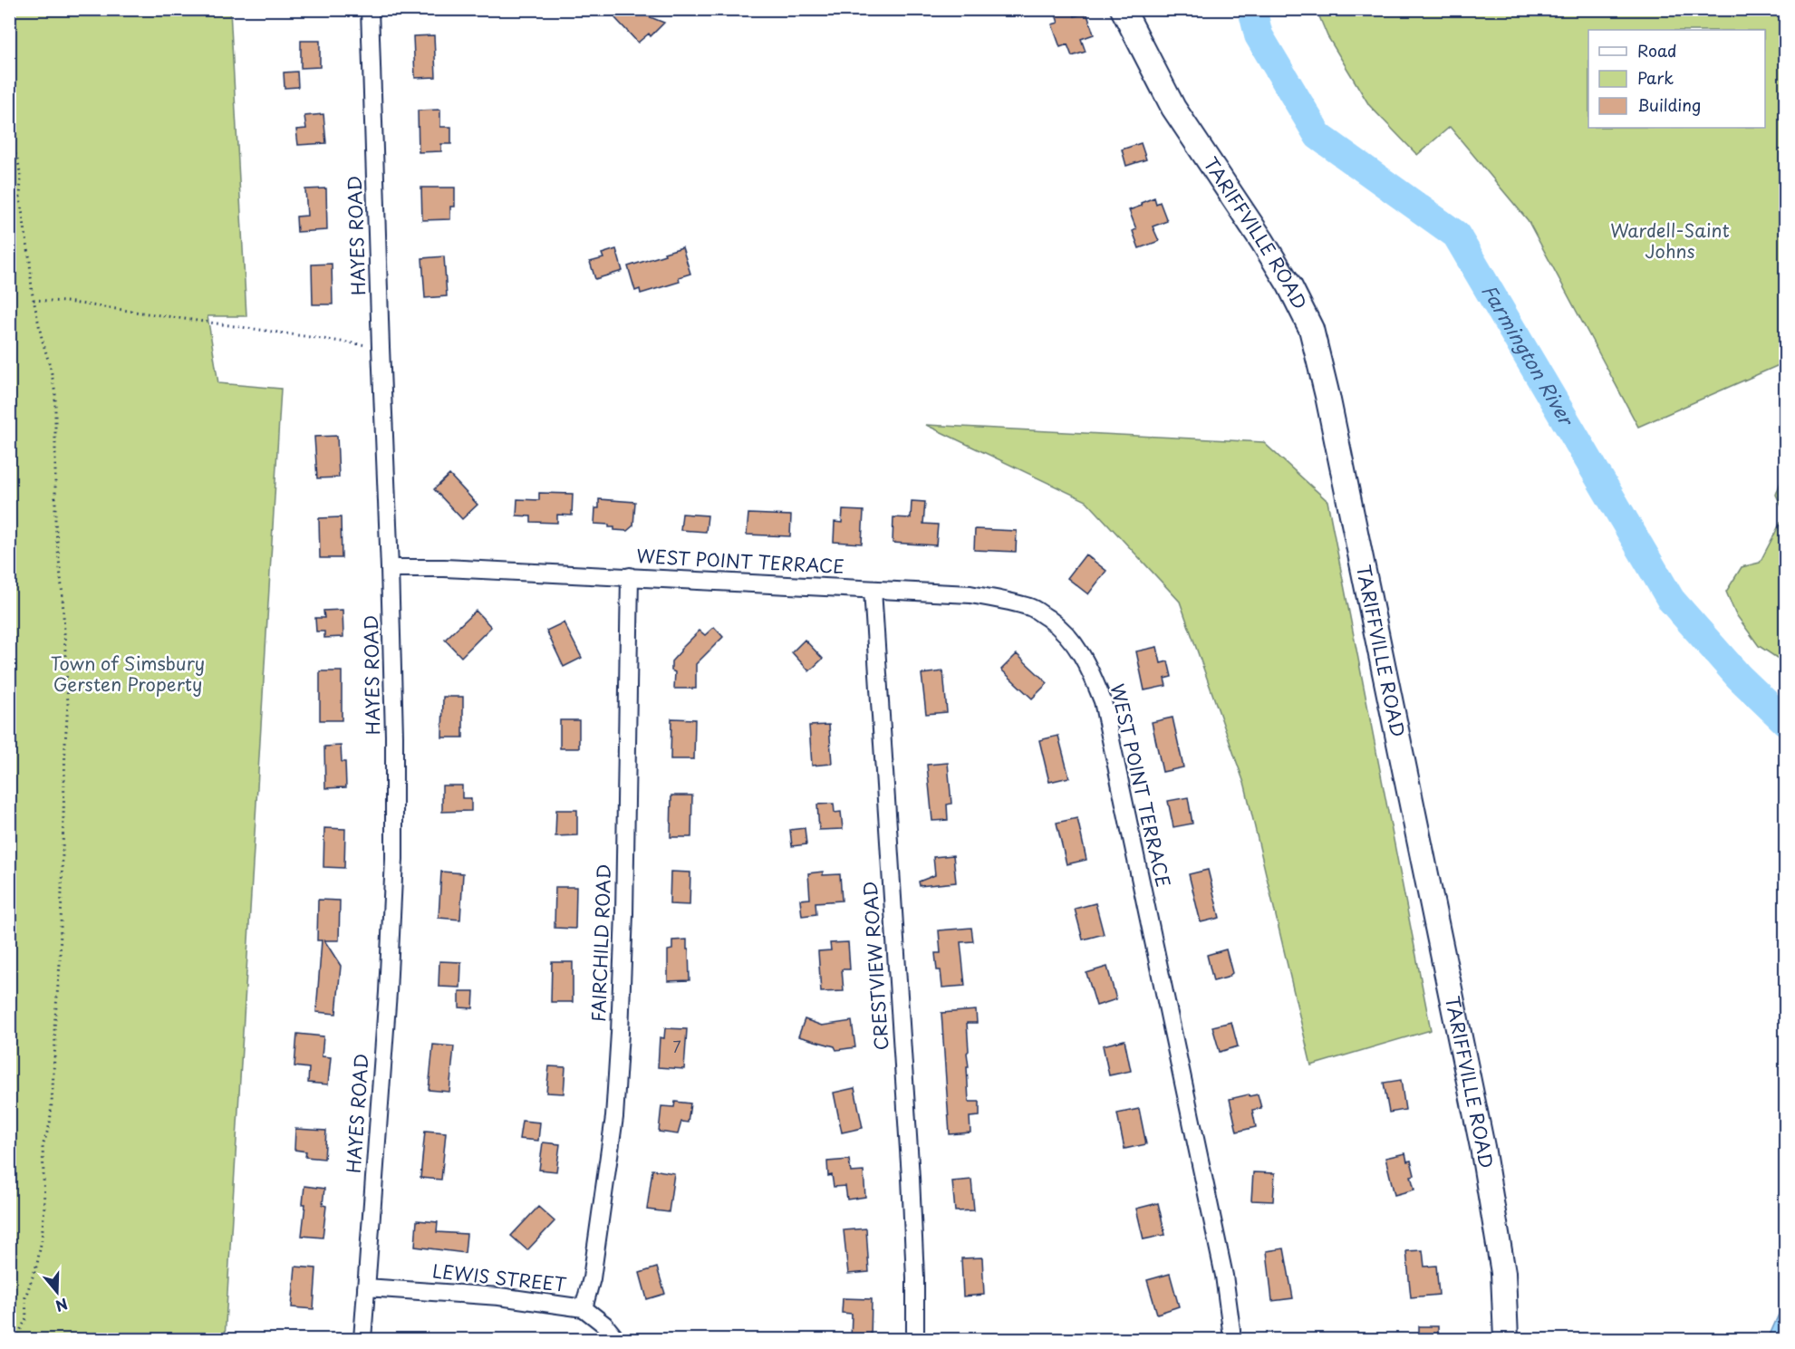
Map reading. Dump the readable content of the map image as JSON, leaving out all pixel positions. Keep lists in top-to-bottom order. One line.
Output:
{"streets":{"main road":["TARIFFVILLE ROAD"],"street":["HAYES ROAD","WEST POINT TERRACE","FAIRCHILD ROAD","CRESTVIEW ROAD","LEWIS STREET"]},"crossings":[["HAYES ROAD","WEST POINT TERRACE"],["HAYES ROAD","LEWIS STREET"],["WEST POINT TERRACE","FAIRCHILD ROAD"],["WEST POINT TERRACE","CRESTVIEW ROAD"],["FAIRCHILD ROAD","LEWIS STREET"]],"water":["Farmington River"],"parks":["Wardell-Saint Johns","Town of Simsbury Gersten Property"],"house_numbers":["7"],"legend":["Road","Park","Building"],"north":"bottom"}
